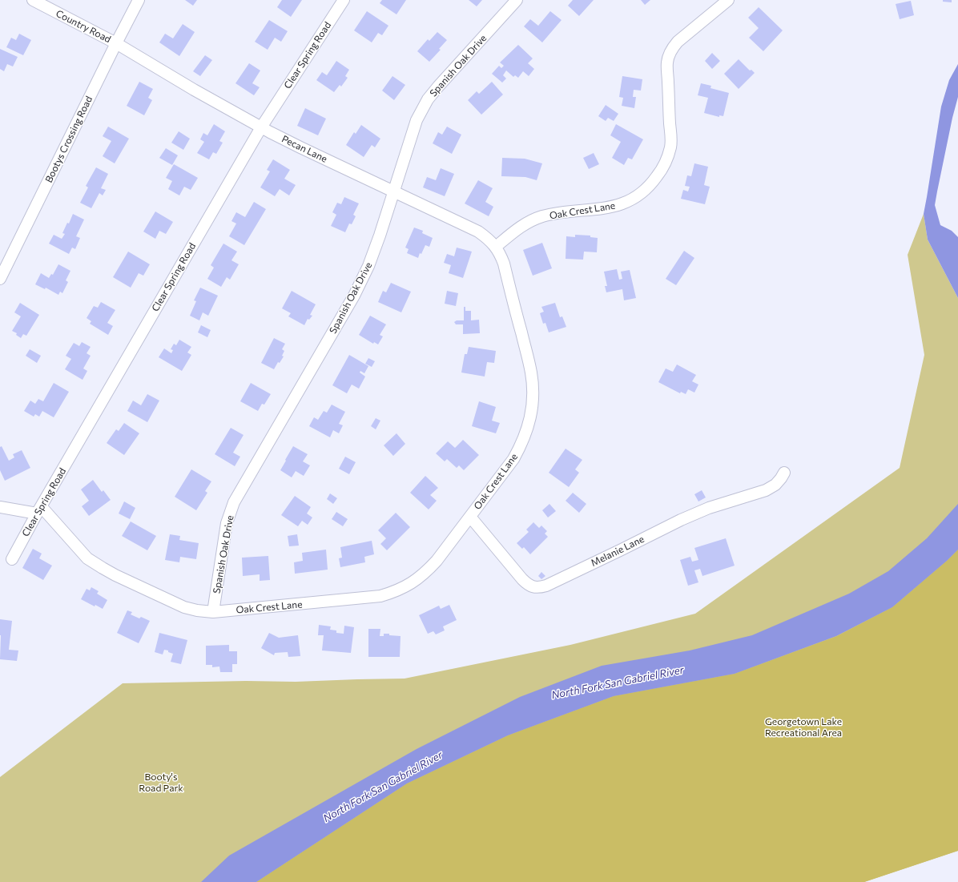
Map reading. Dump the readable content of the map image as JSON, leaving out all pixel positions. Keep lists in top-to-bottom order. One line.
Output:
{"streets":{"street":["Country Road","Clear Spring Road","Spanish Oak Drive","Bootys Crossing Road","Pecan Lane","Oak Crest Lane","Melanie Lane"]},"crossings":[["Country Road","Bootys Crossing Road"],["Country Road","Pecan Lane"],["Clear Spring Road","Pecan Lane"],["Clear Spring Road","Oak Crest Lane"],["Spanish Oak Drive","Pecan Lane"],["Spanish Oak Drive","Oak Crest Lane"],["Bootys Crossing Road","Pecan Lane"],["Pecan Lane","Oak Crest Lane"],["Oak Crest Lane","Melanie Lane"]],"water":["North Fork San Gabriel River"],"parks":["Georgetown Lake Recreational Area","Booty's Road Park"]}
